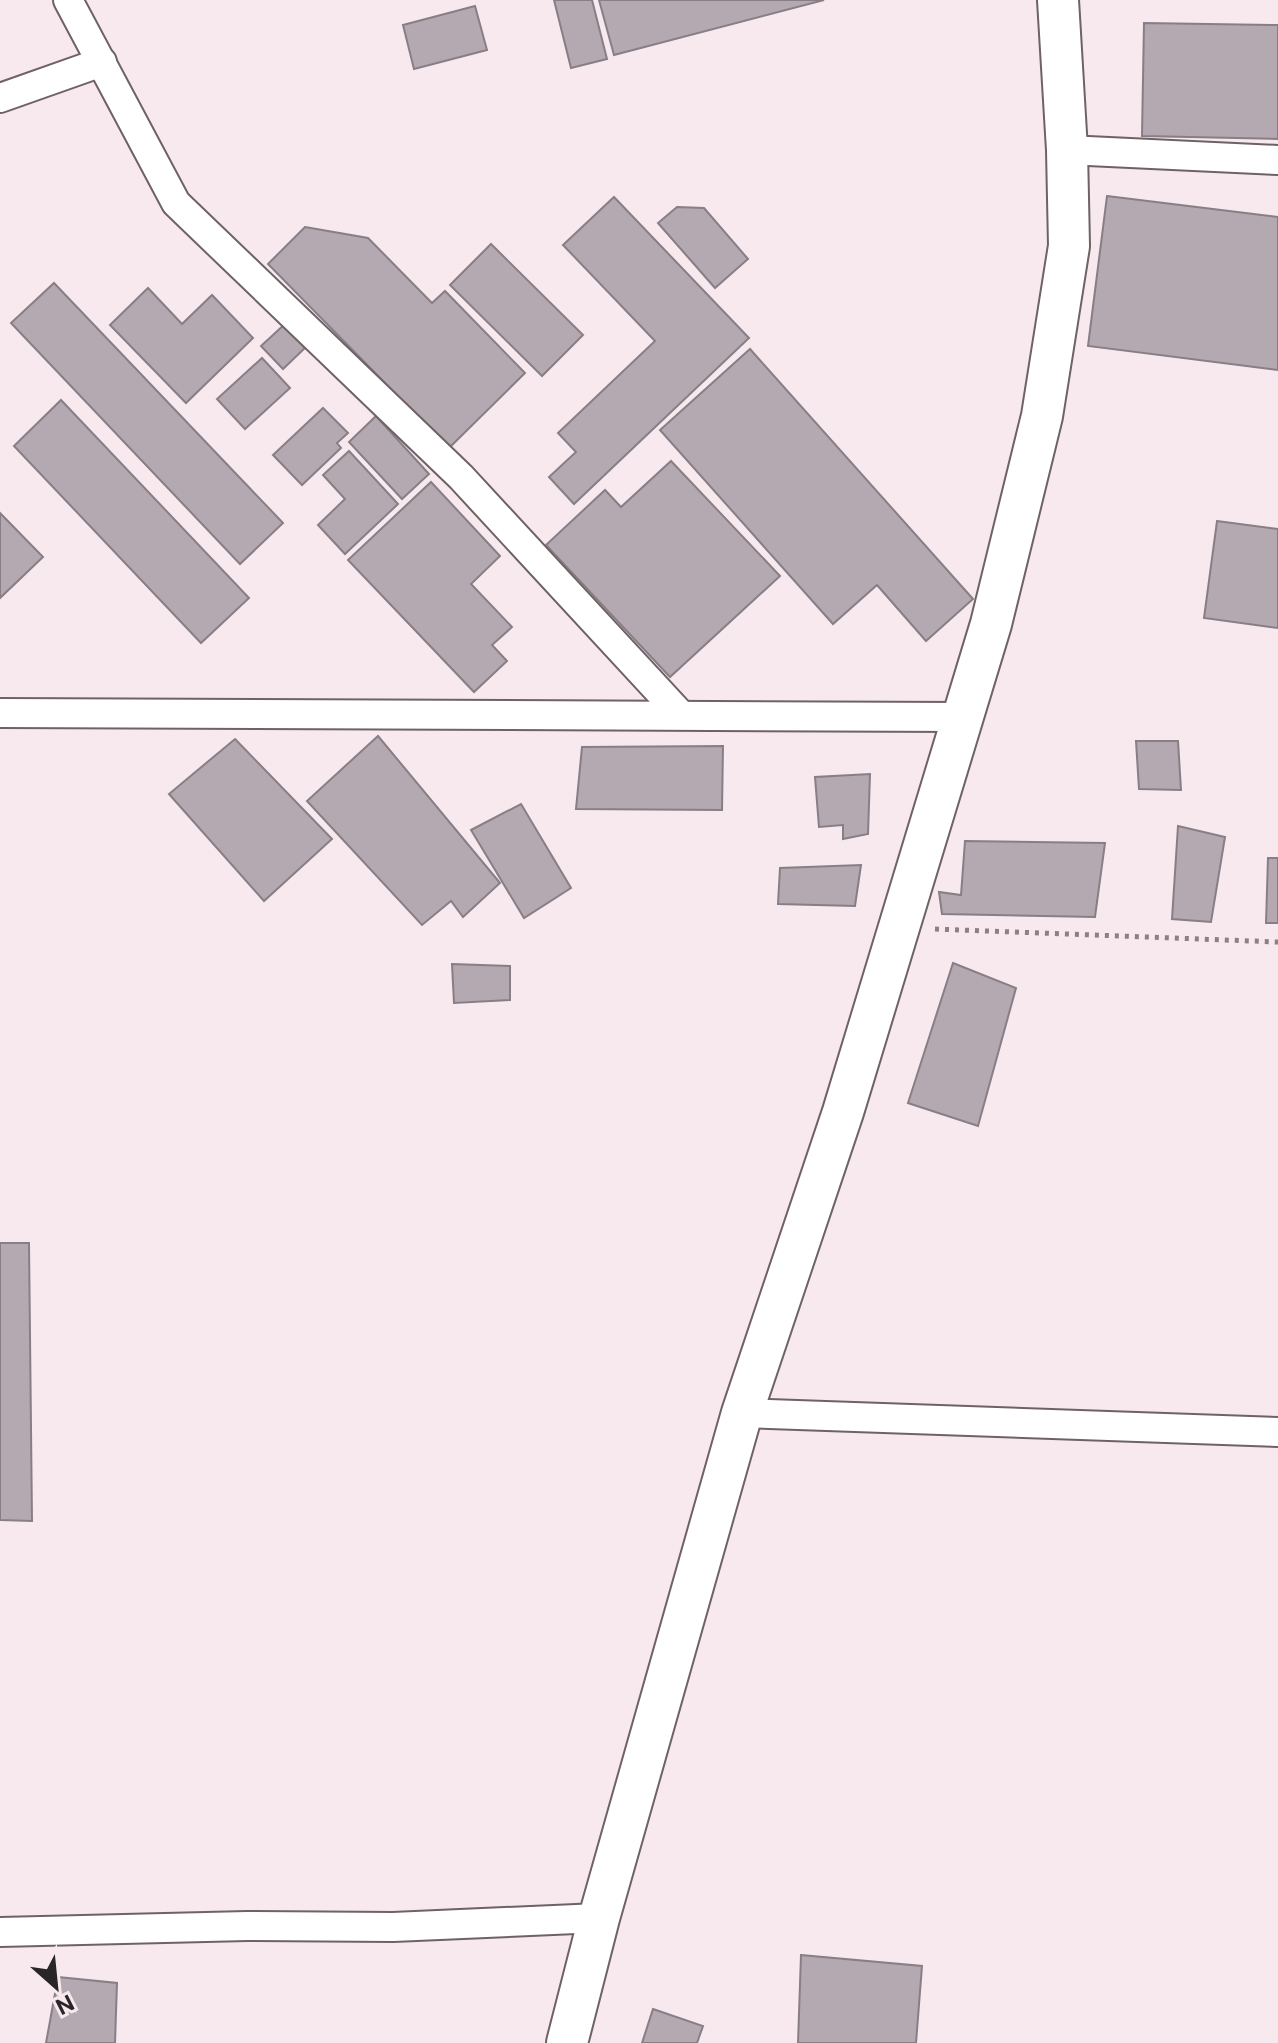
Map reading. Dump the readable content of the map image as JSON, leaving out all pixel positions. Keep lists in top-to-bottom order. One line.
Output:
{"north":"bottom right"}
